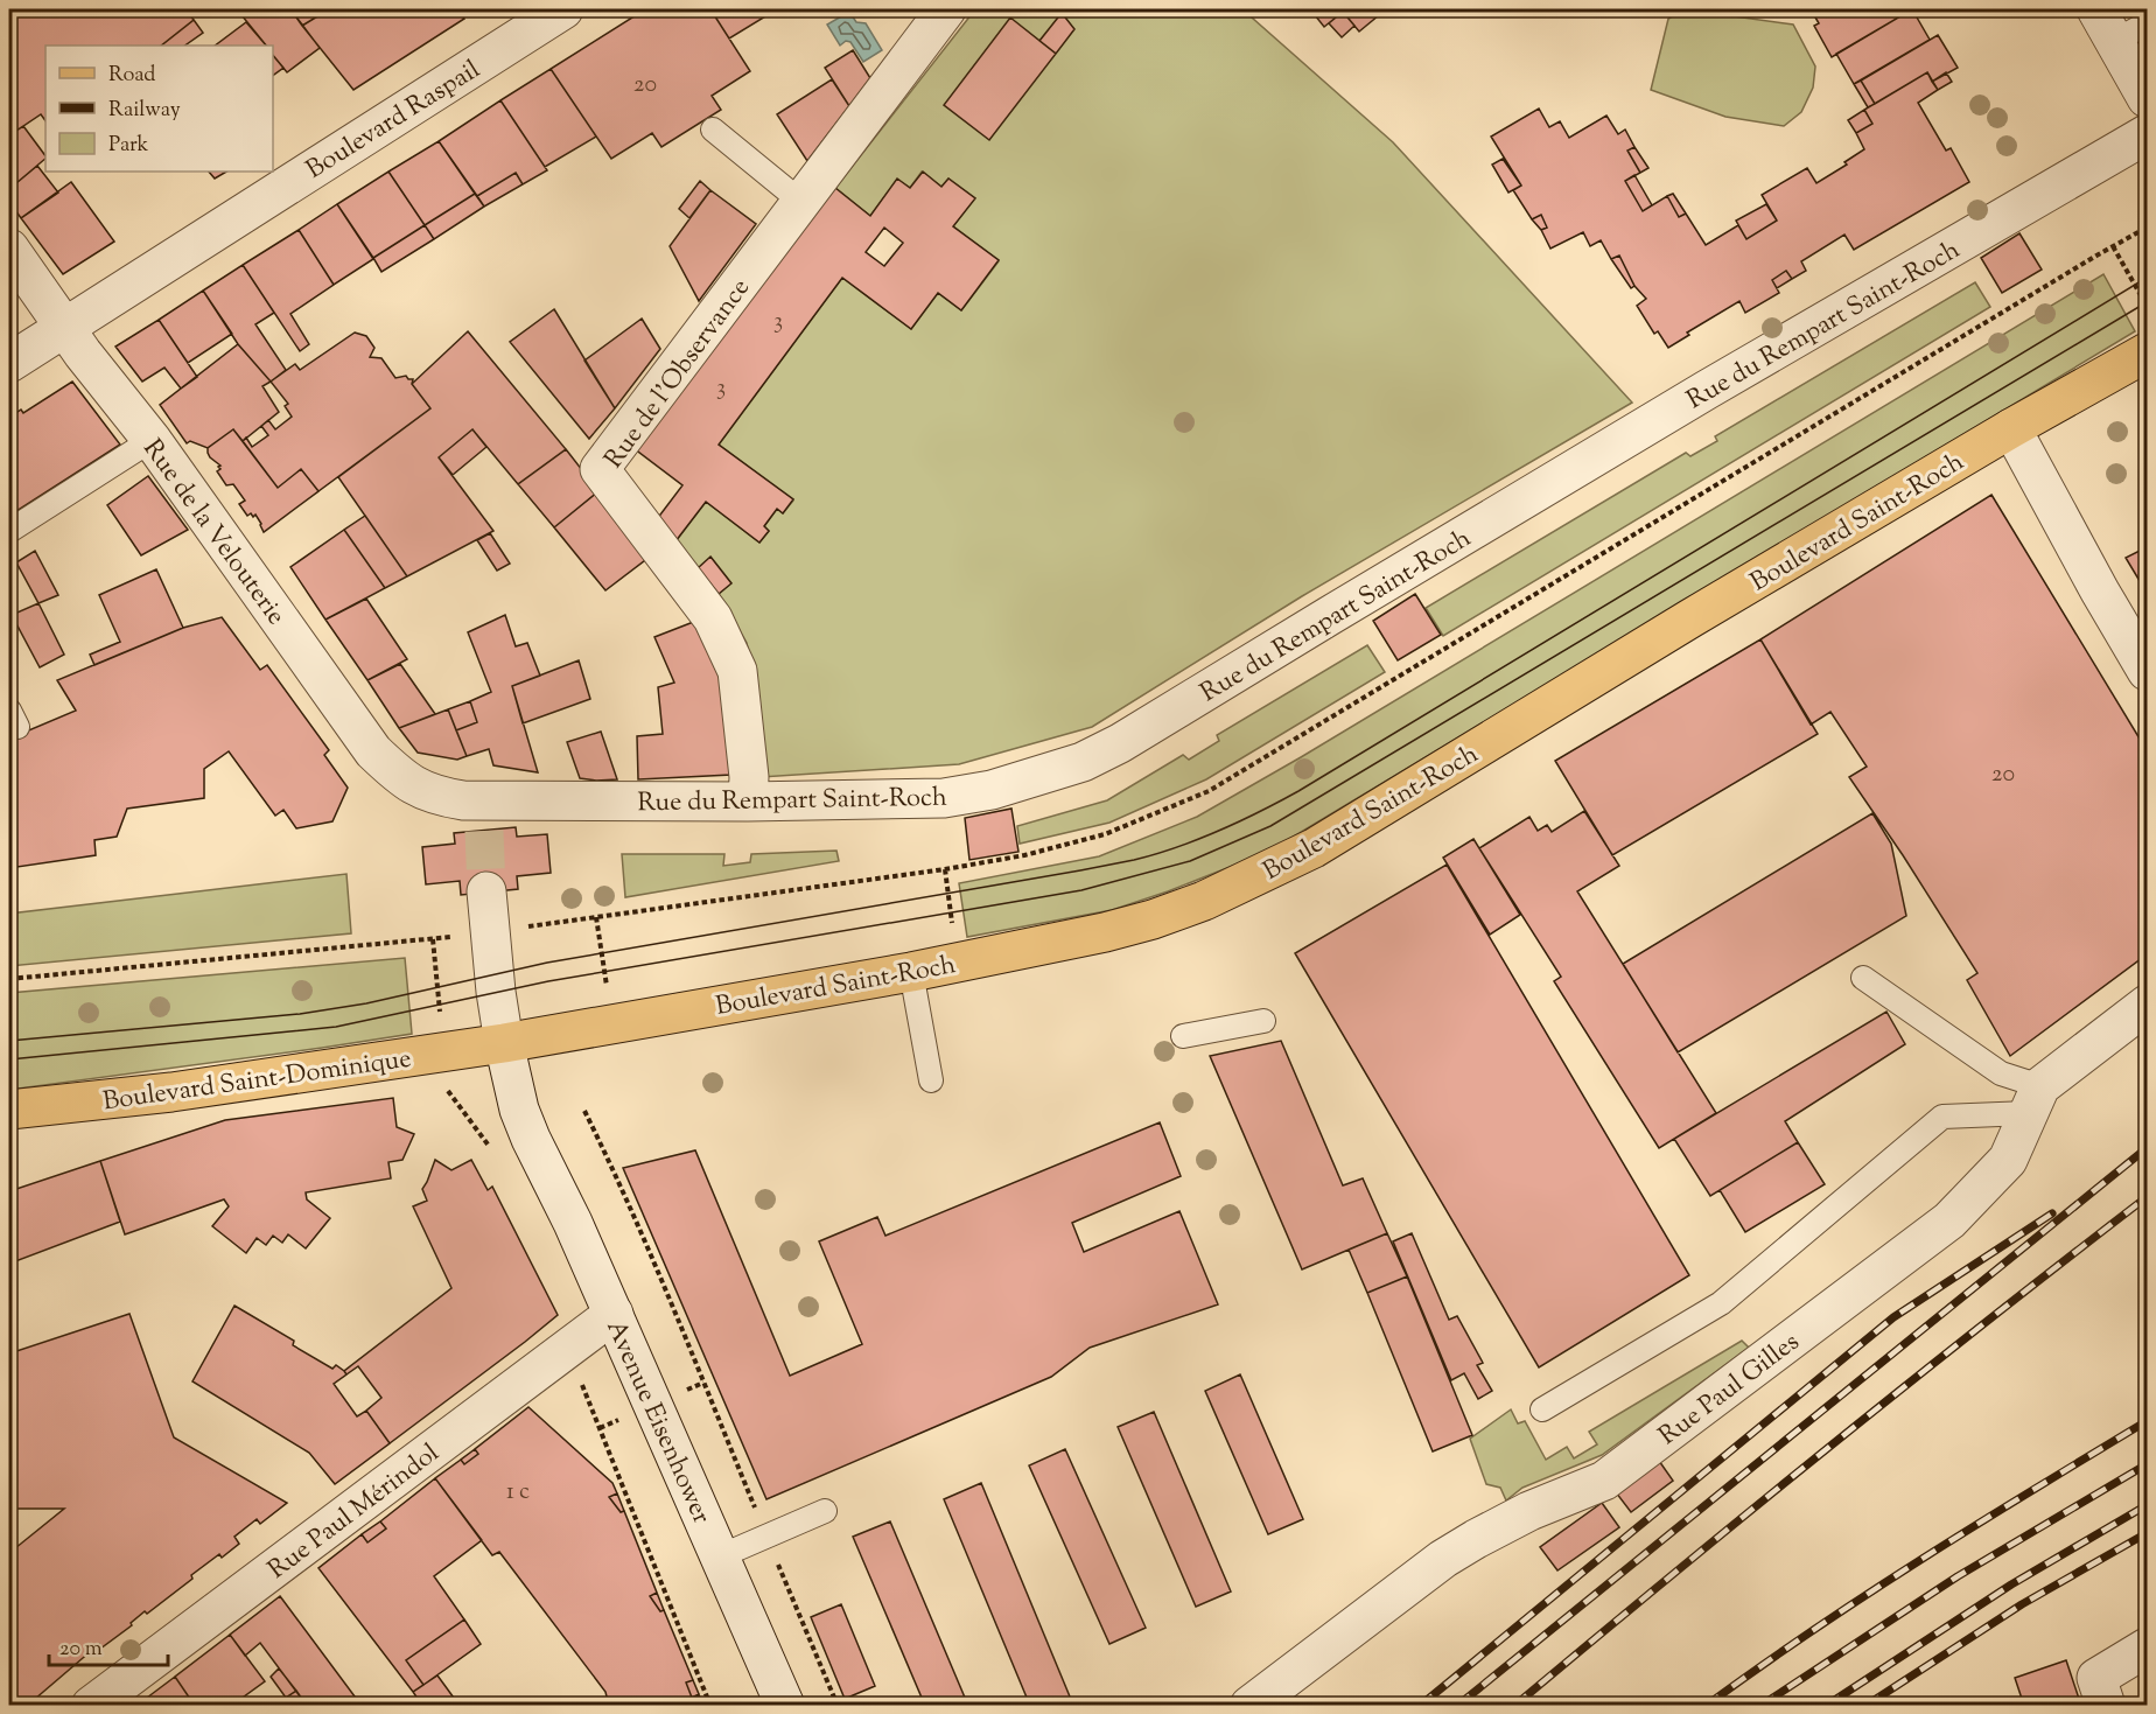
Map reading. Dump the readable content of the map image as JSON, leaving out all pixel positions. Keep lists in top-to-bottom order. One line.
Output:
{"streets":{"main road":["Boulevard Saint-Roch","Boulevard Saint-Dominique"],"street":["Boulevard Raspail","Rue du Rempart Saint-Roch","Rue de l'Observance","Rue de la Velouterie","Rue Paul Gilles","Avenue Eisenhower","Rue Paul Mérindol"]},"crossings":[["Boulevard Raspail","Rue de la Velouterie"],["Rue du Rempart Saint-Roch","Rue de l'Observance"],["Rue du Rempart Saint-Roch","Rue de la Velouterie"],["Boulevard Saint-Roch","Boulevard Saint-Dominique"],["Boulevard Saint-Roch","Avenue Eisenhower"],["Boulevard Saint-Dominique","Avenue Eisenhower"],["Avenue Eisenhower","Rue Paul Mérindol"]],"house_numbers":["20","3","3","20","1 c"],"legend":["Road","Railway","Park"],"scale_bar":"20 m"}
